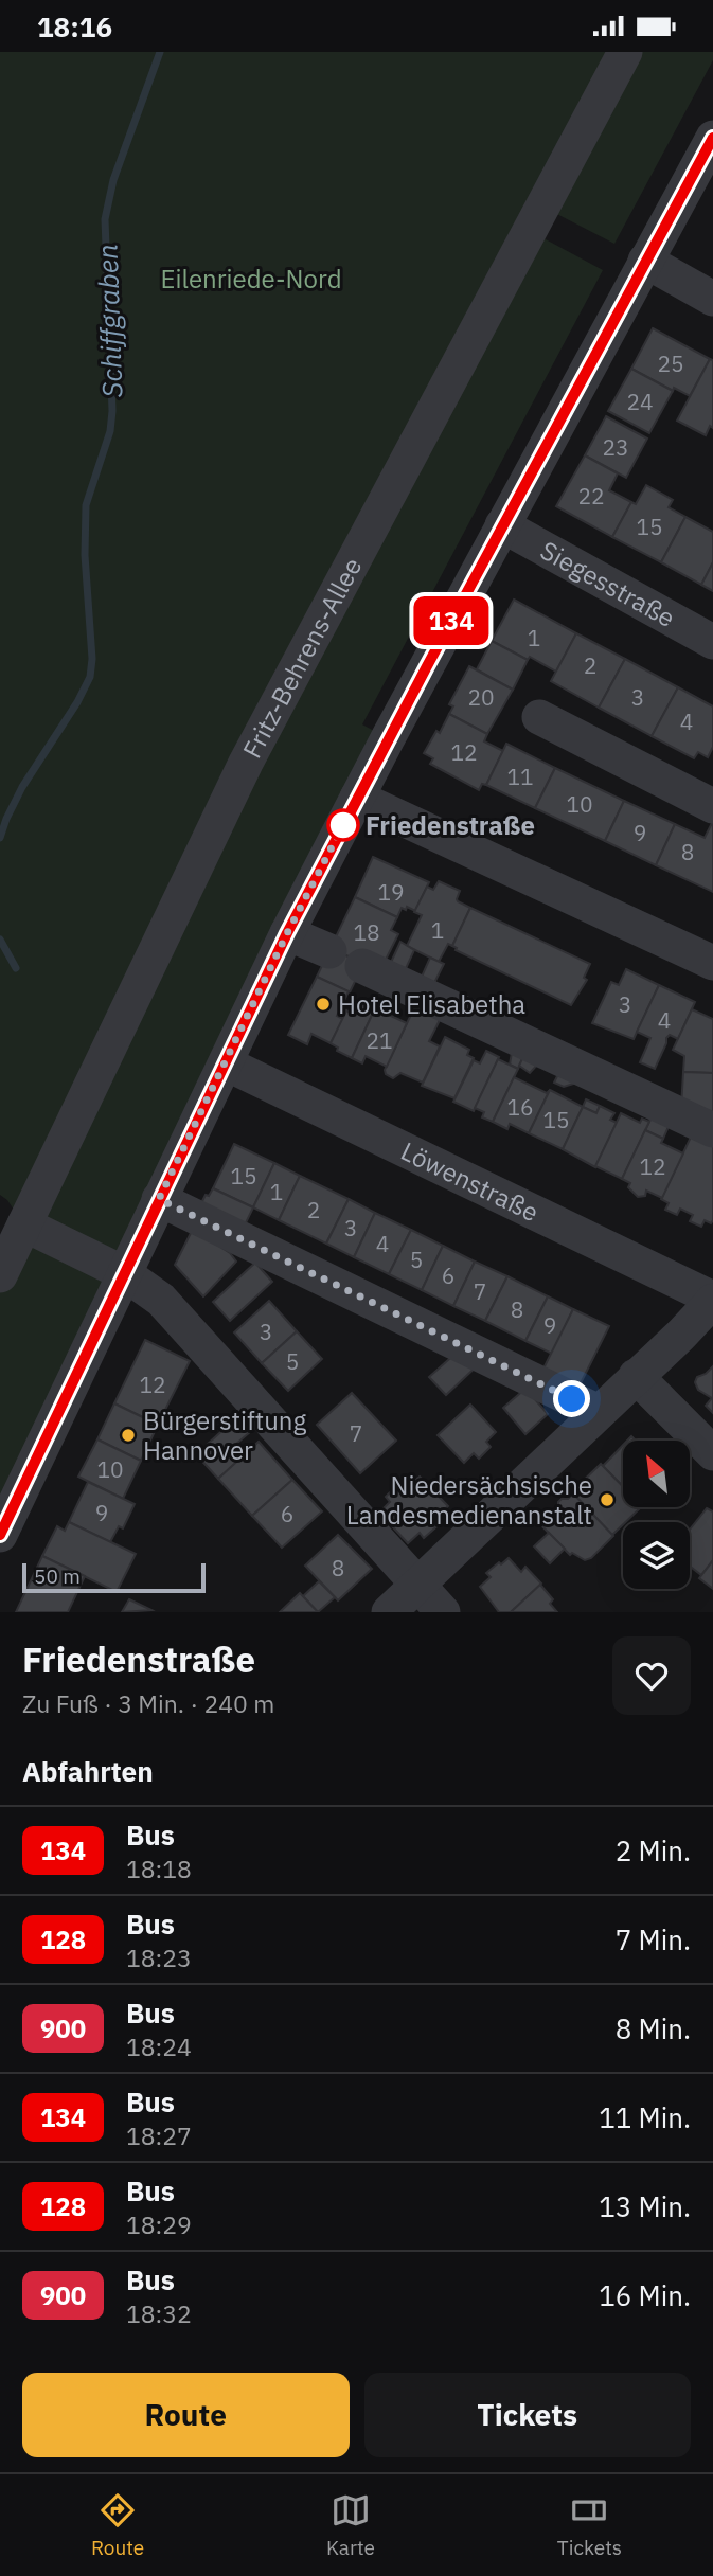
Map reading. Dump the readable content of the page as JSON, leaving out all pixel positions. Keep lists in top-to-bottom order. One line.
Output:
{"streets":{"street":["Siegesstraße","Fritz-Behrens-Allee","Löwenstraße"]},"water":["Schiffgraben"],"parks":["Eilenriede-Nord"],"places":["Friedenstraße","Hotel Elisabetha","Bürgerstiftung Hannover","Niedersächsische Landesmedienanstalt"],"lines":["bus line 134"],"house_numbers":["25","24","23","22","15","1","2","20","3","4","12","11","10","9","8","19","1","18","3","4","21","16","15","12","15","1","2","3","4","5","6","7","8","9","3","5","12","7","10","9","6","8"],"scale_bar":"50 m","north":"top left","page":{"status":"18:16","on_map":"134","scale":"50 m","heading":[["Friedenstraße","Zu Fuß · 3 Min. · 240 m"],"Abfahrten"],"list":[{"mark":"134","name":"Bus","note":"18:18","value":"2 Min."},{"mark":"128","name":"Bus","note":"18:23","value":"7 Min."},{"mark":"900","name":"Bus","note":"18:24","value":"8 Min."},{"mark":"134","name":"Bus","note":"18:27","value":"11 Min."},{"mark":"128","name":"Bus","note":"18:29","value":"13 Min."},{"mark":"900","name":"Bus","note":"18:32","value":"16 Min."}],"buttons":["Route","Tickets"],"tabs":["Route","Karte","Tickets"]}}
